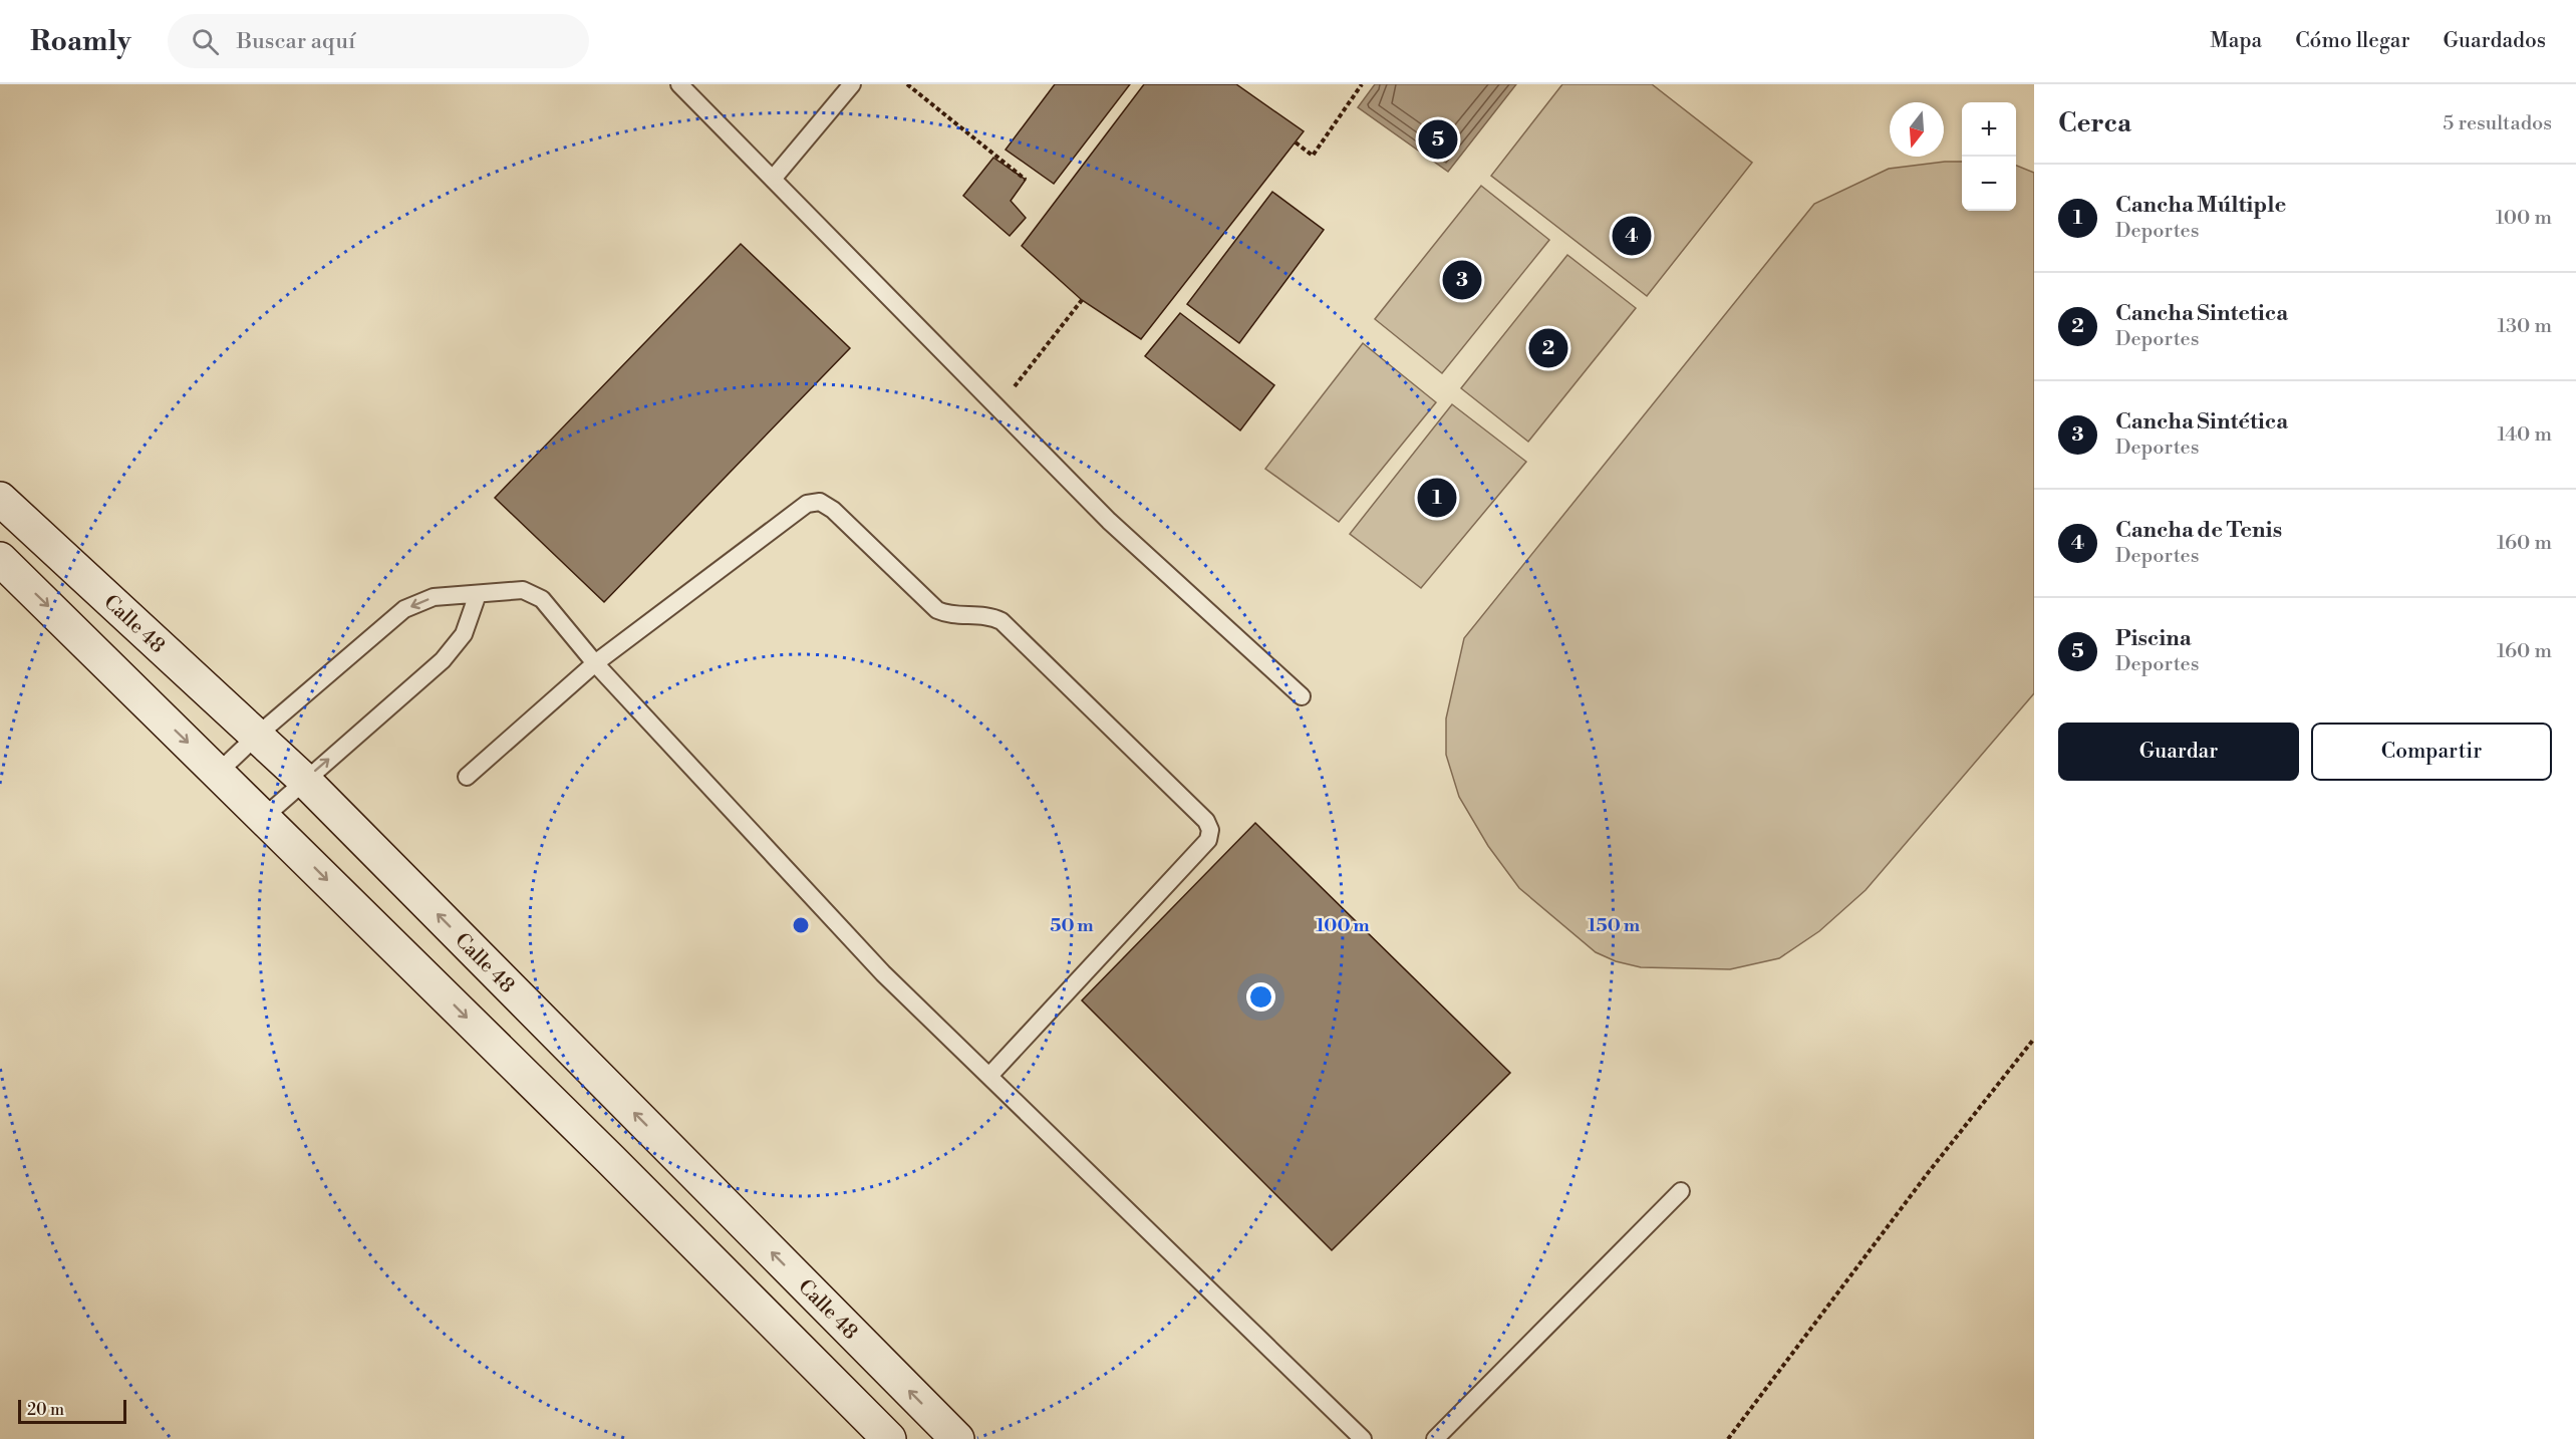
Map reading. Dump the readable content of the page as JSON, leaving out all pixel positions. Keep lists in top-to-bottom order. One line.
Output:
{"streets":{"main road":["Calle 48"]},"scale_bar":"20 m","north":"bottom","page":{"header":"Roamly","search":"Buscar aquí","nav":["Mapa","Cómo llegar","Guardados"],"heading":["Cerca","5 resultados"],"map_buttons":["+","−"],"pins":["5","4","3","2","1"],"list":[{"mark":"1","name":"Cancha Múltiple","note":"Deportes","value":"100 m"},{"mark":"2","name":"Cancha Sintetica","note":"Deportes","value":"130 m"},{"mark":"3","name":"Cancha Sintética","note":"Deportes","value":"140 m"},{"mark":"4","name":"Cancha de Tenis","note":"Deportes","value":"160 m"},{"mark":"5","name":"Piscina","note":"Deportes","value":"160 m"}],"buttons":["Guardar","Compartir"],"scale":"20 m"},"rings":["50 m","100 m","150 m"]}
